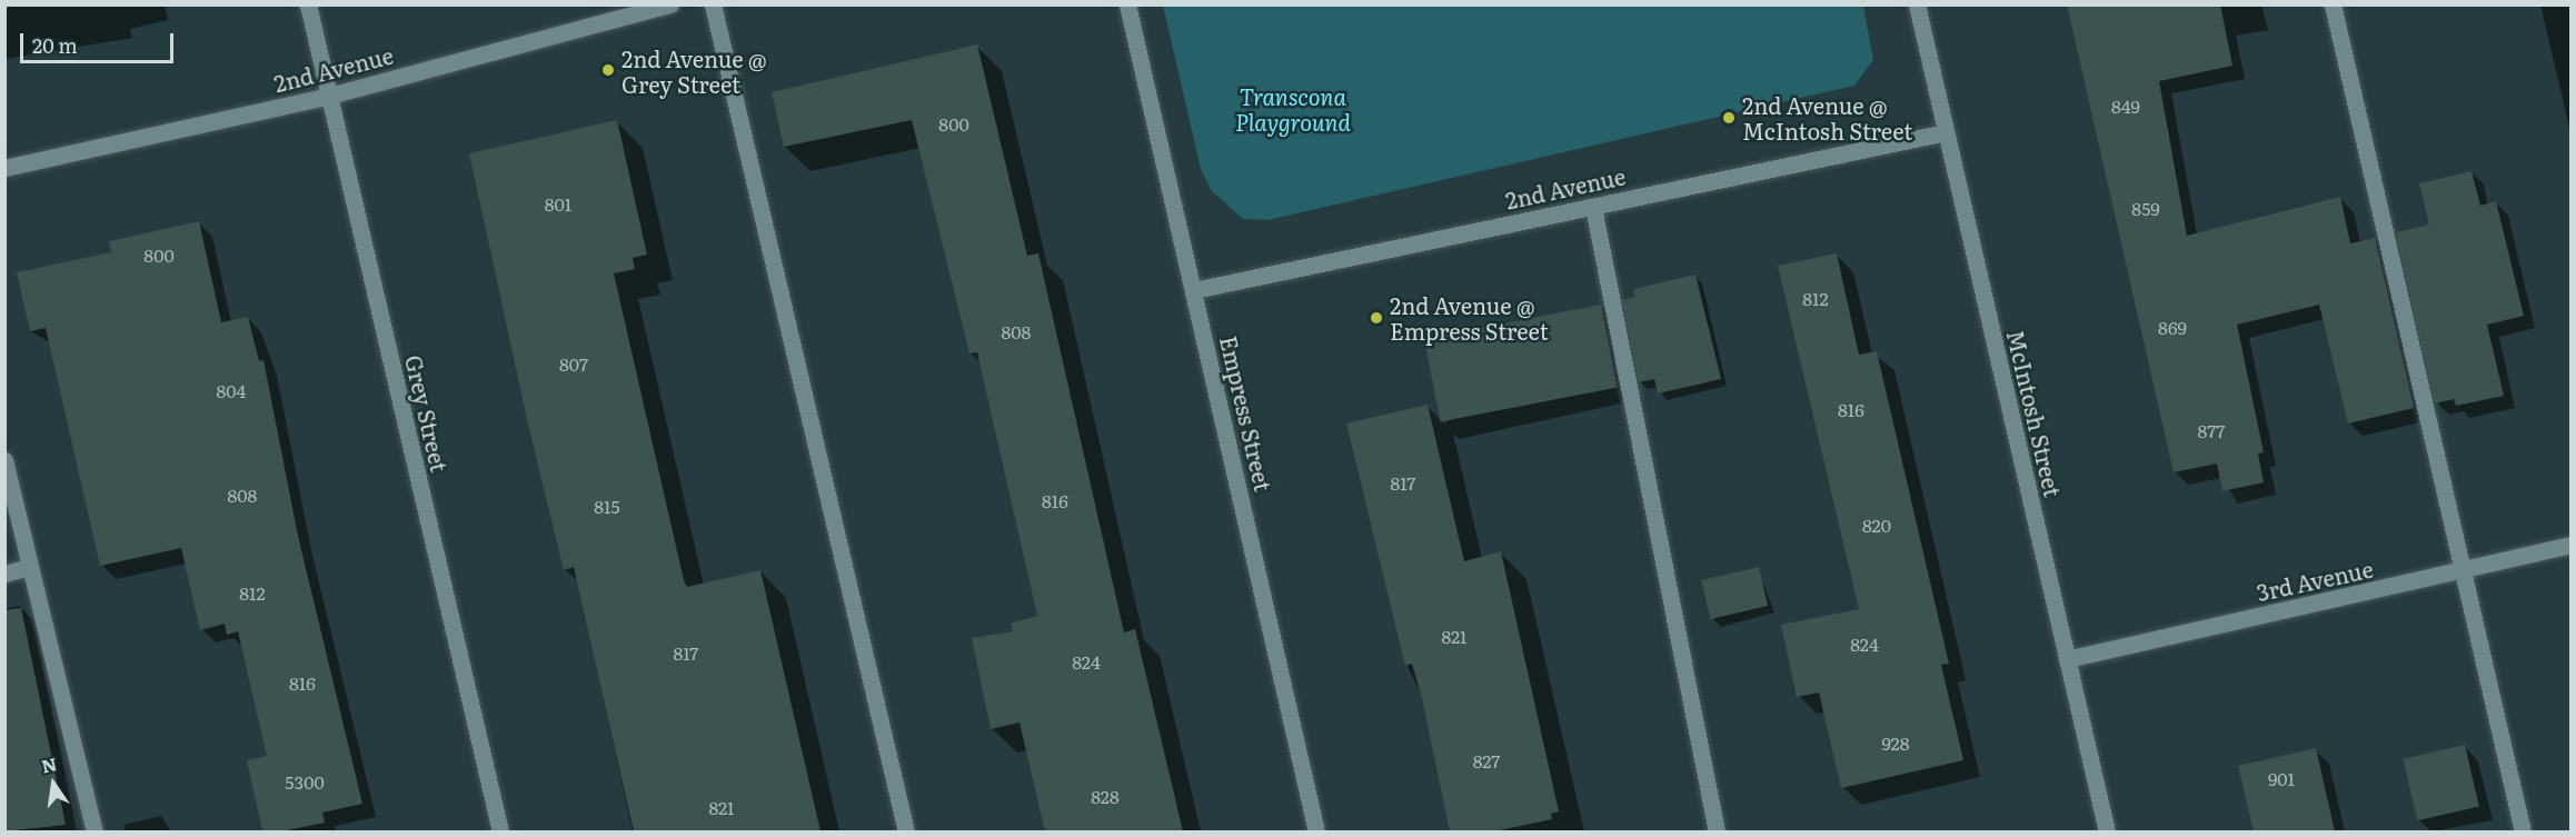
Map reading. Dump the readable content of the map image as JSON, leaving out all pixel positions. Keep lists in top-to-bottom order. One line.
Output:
{"streets":{"street":["2nd Avenue","Grey Street","Empress Street","McIntosh Street","3rd Avenue"]},"crossings":[["2nd Avenue","Grey Street"],["2nd Avenue","Empress Street"],["2nd Avenue","McIntosh Street"],["McIntosh Street","3rd Avenue"]],"parks":["Transcona Playground"],"places":["2nd Avenue @ Grey Street","2nd Avenue @ McIntosh Street","2nd Avenue @ Empress Street"],"house_numbers":["849","800","801","859","800","812","869","808","807","804","816","877","817","808","816","815","820","812","821","824","817","824","816","928","827","901","5300","828","821"],"scale_bar":"20 m","north":"top"}
